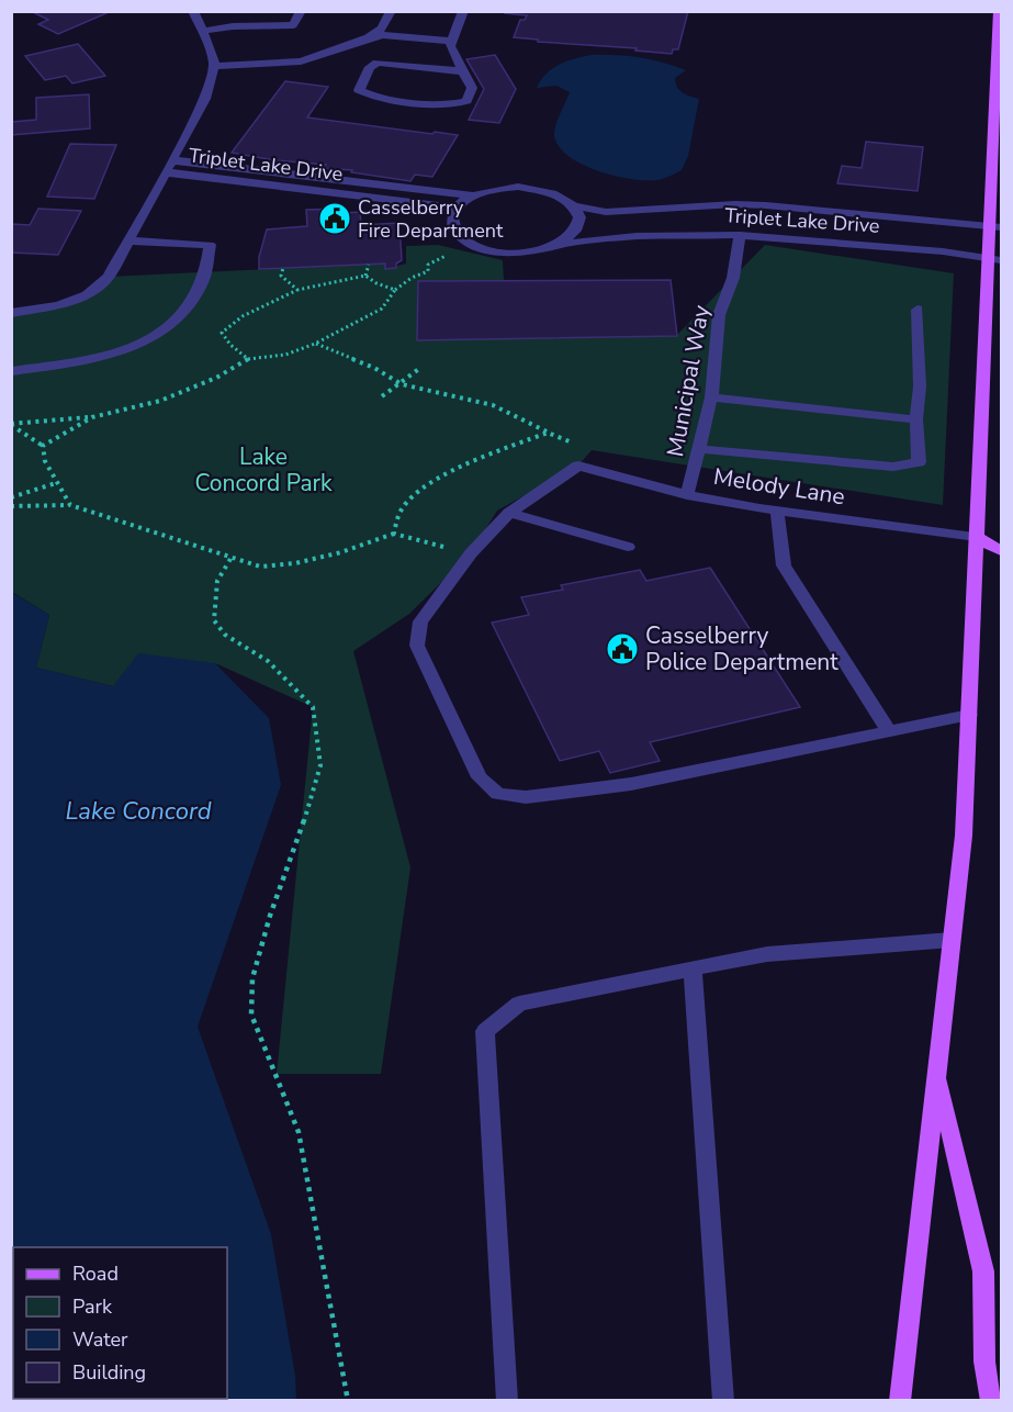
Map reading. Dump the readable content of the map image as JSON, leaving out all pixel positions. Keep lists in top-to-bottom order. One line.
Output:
{"streets":{"street":["Triplet Lake Drive","Municipal Way","Melody Lane"]},"crossings":[["Triplet Lake Drive","Municipal Way"],["Municipal Way","Melody Lane"]],"water":["Lake Concord"],"parks":["Lake Concord Park"],"places":{"public building":["Casselberry Fire Department","Casselberry Police Department"]},"legend":["Road","Park","Water","Building"]}
